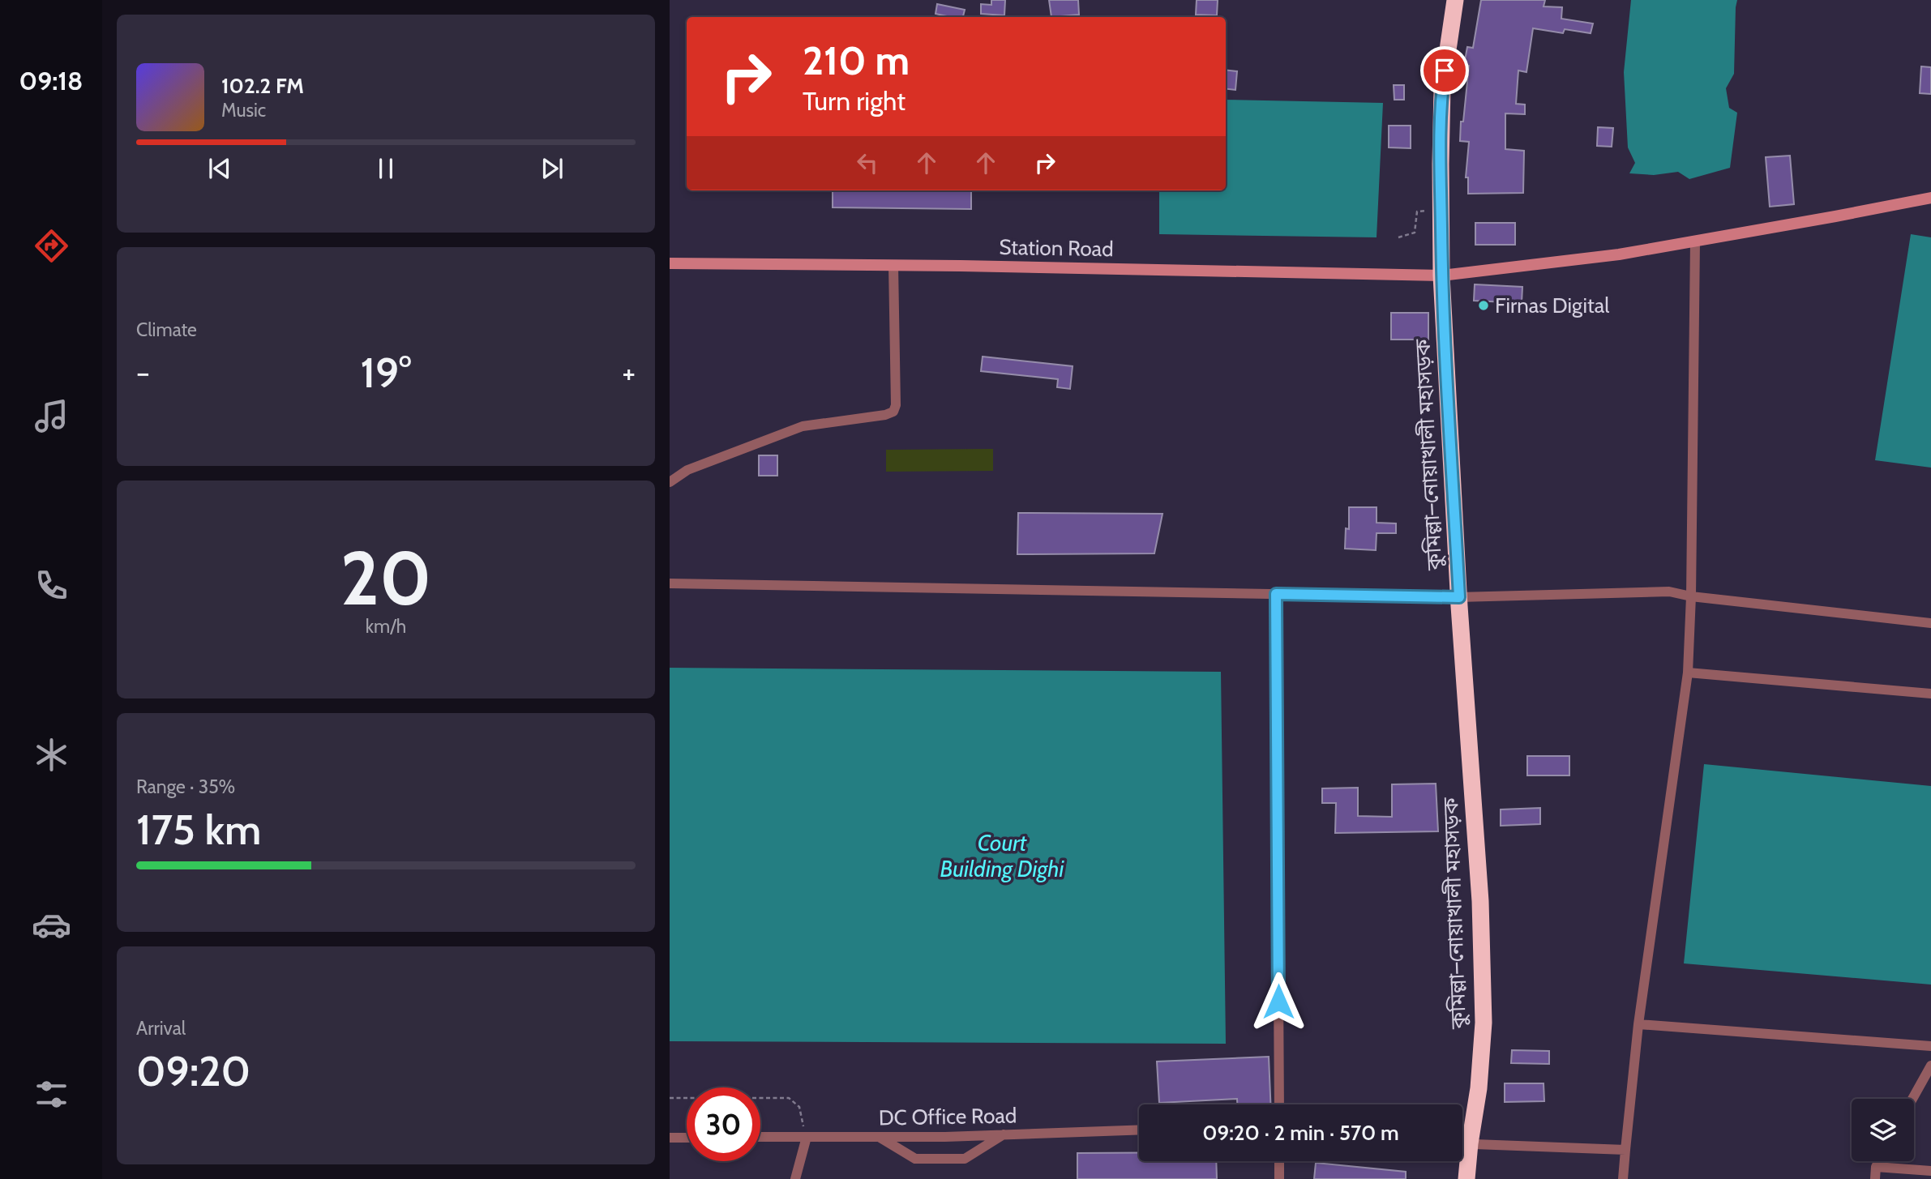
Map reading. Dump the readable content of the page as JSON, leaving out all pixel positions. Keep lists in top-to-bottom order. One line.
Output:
{"streets":{"highway":["কুমিল্লা–নোয়াখালী মহাসড়ক"],"street":["Station Road","DC Office Road"]},"crossings":[["Station Road","কুমিল্লা–নোয়াখালী মহাসড়ক"]],"water":["Court Building Dighi"],"places":["Firnas Digital"],"page":{"tabs":"09:18","turn":["210 m","Turn right"],"song":["102.2 FM","Music"],"tile":["Climate",["20","km/h"],["Range · 35%","175 km"],["Arrival","09:20"]],"heat":["−","19°","+"],"limit":"30","trip":"09:20 · 2 min · 570 m"}}
